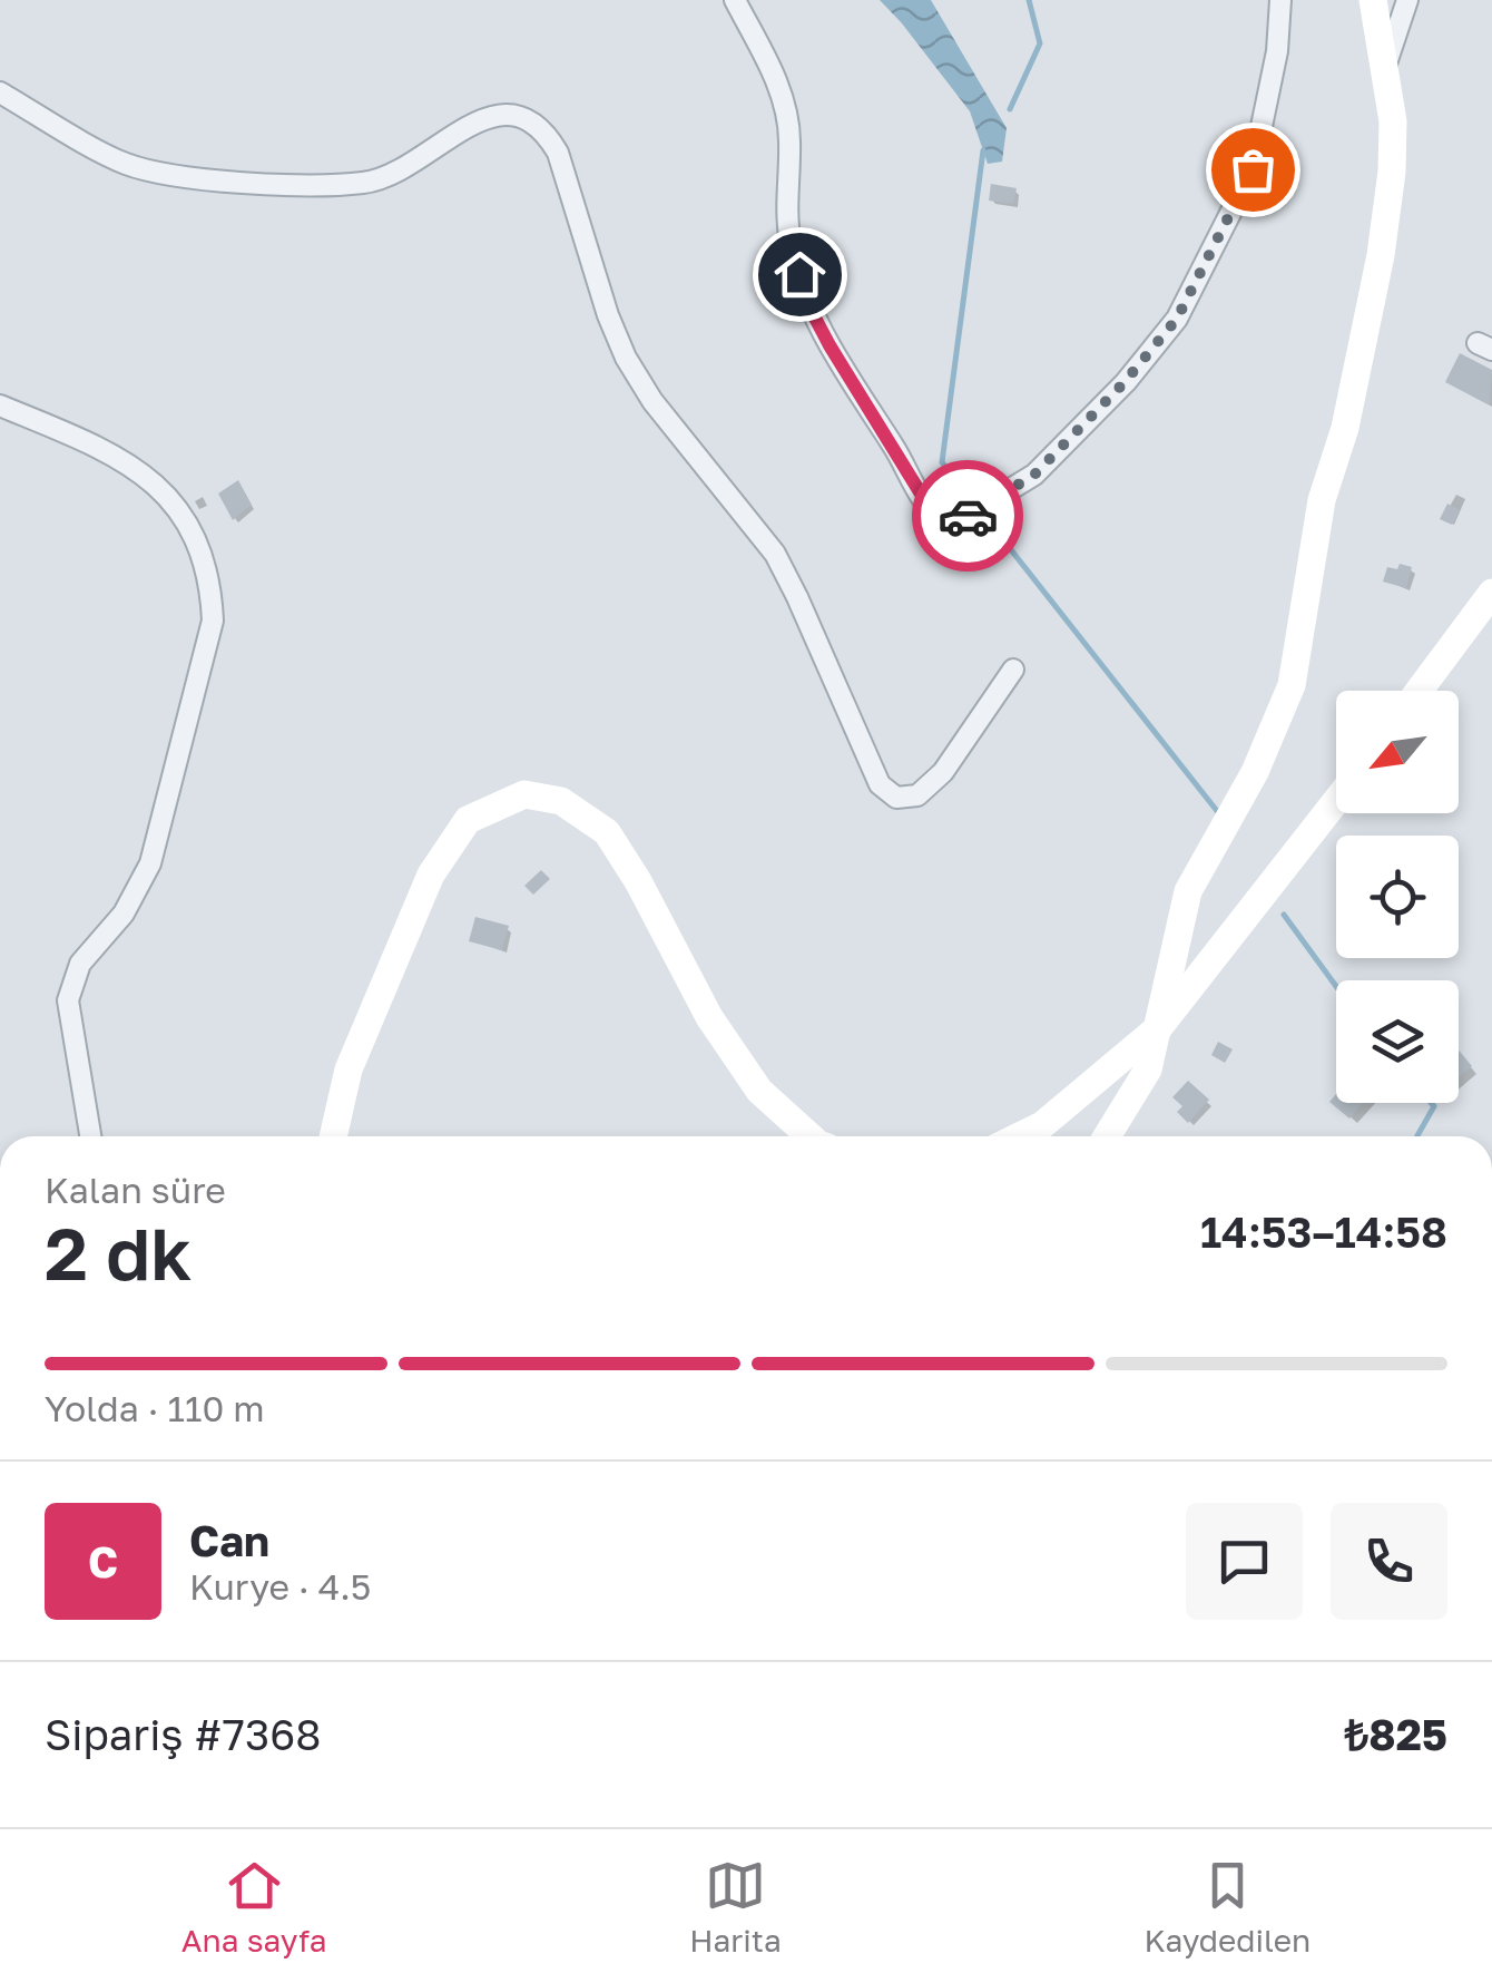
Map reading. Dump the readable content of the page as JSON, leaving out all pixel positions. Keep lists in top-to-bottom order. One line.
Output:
{"north":"bottom left","page":{"heading":["2 dk","Kalan süre","14:53–14:58"],"panel":["Can","Kurye · 4.5","Sipariş #7368","₺825"],"bar":"Yolda · 110 m","round":"C","tabs":["Ana sayfa","Harita","Kaydedilen"]}}
